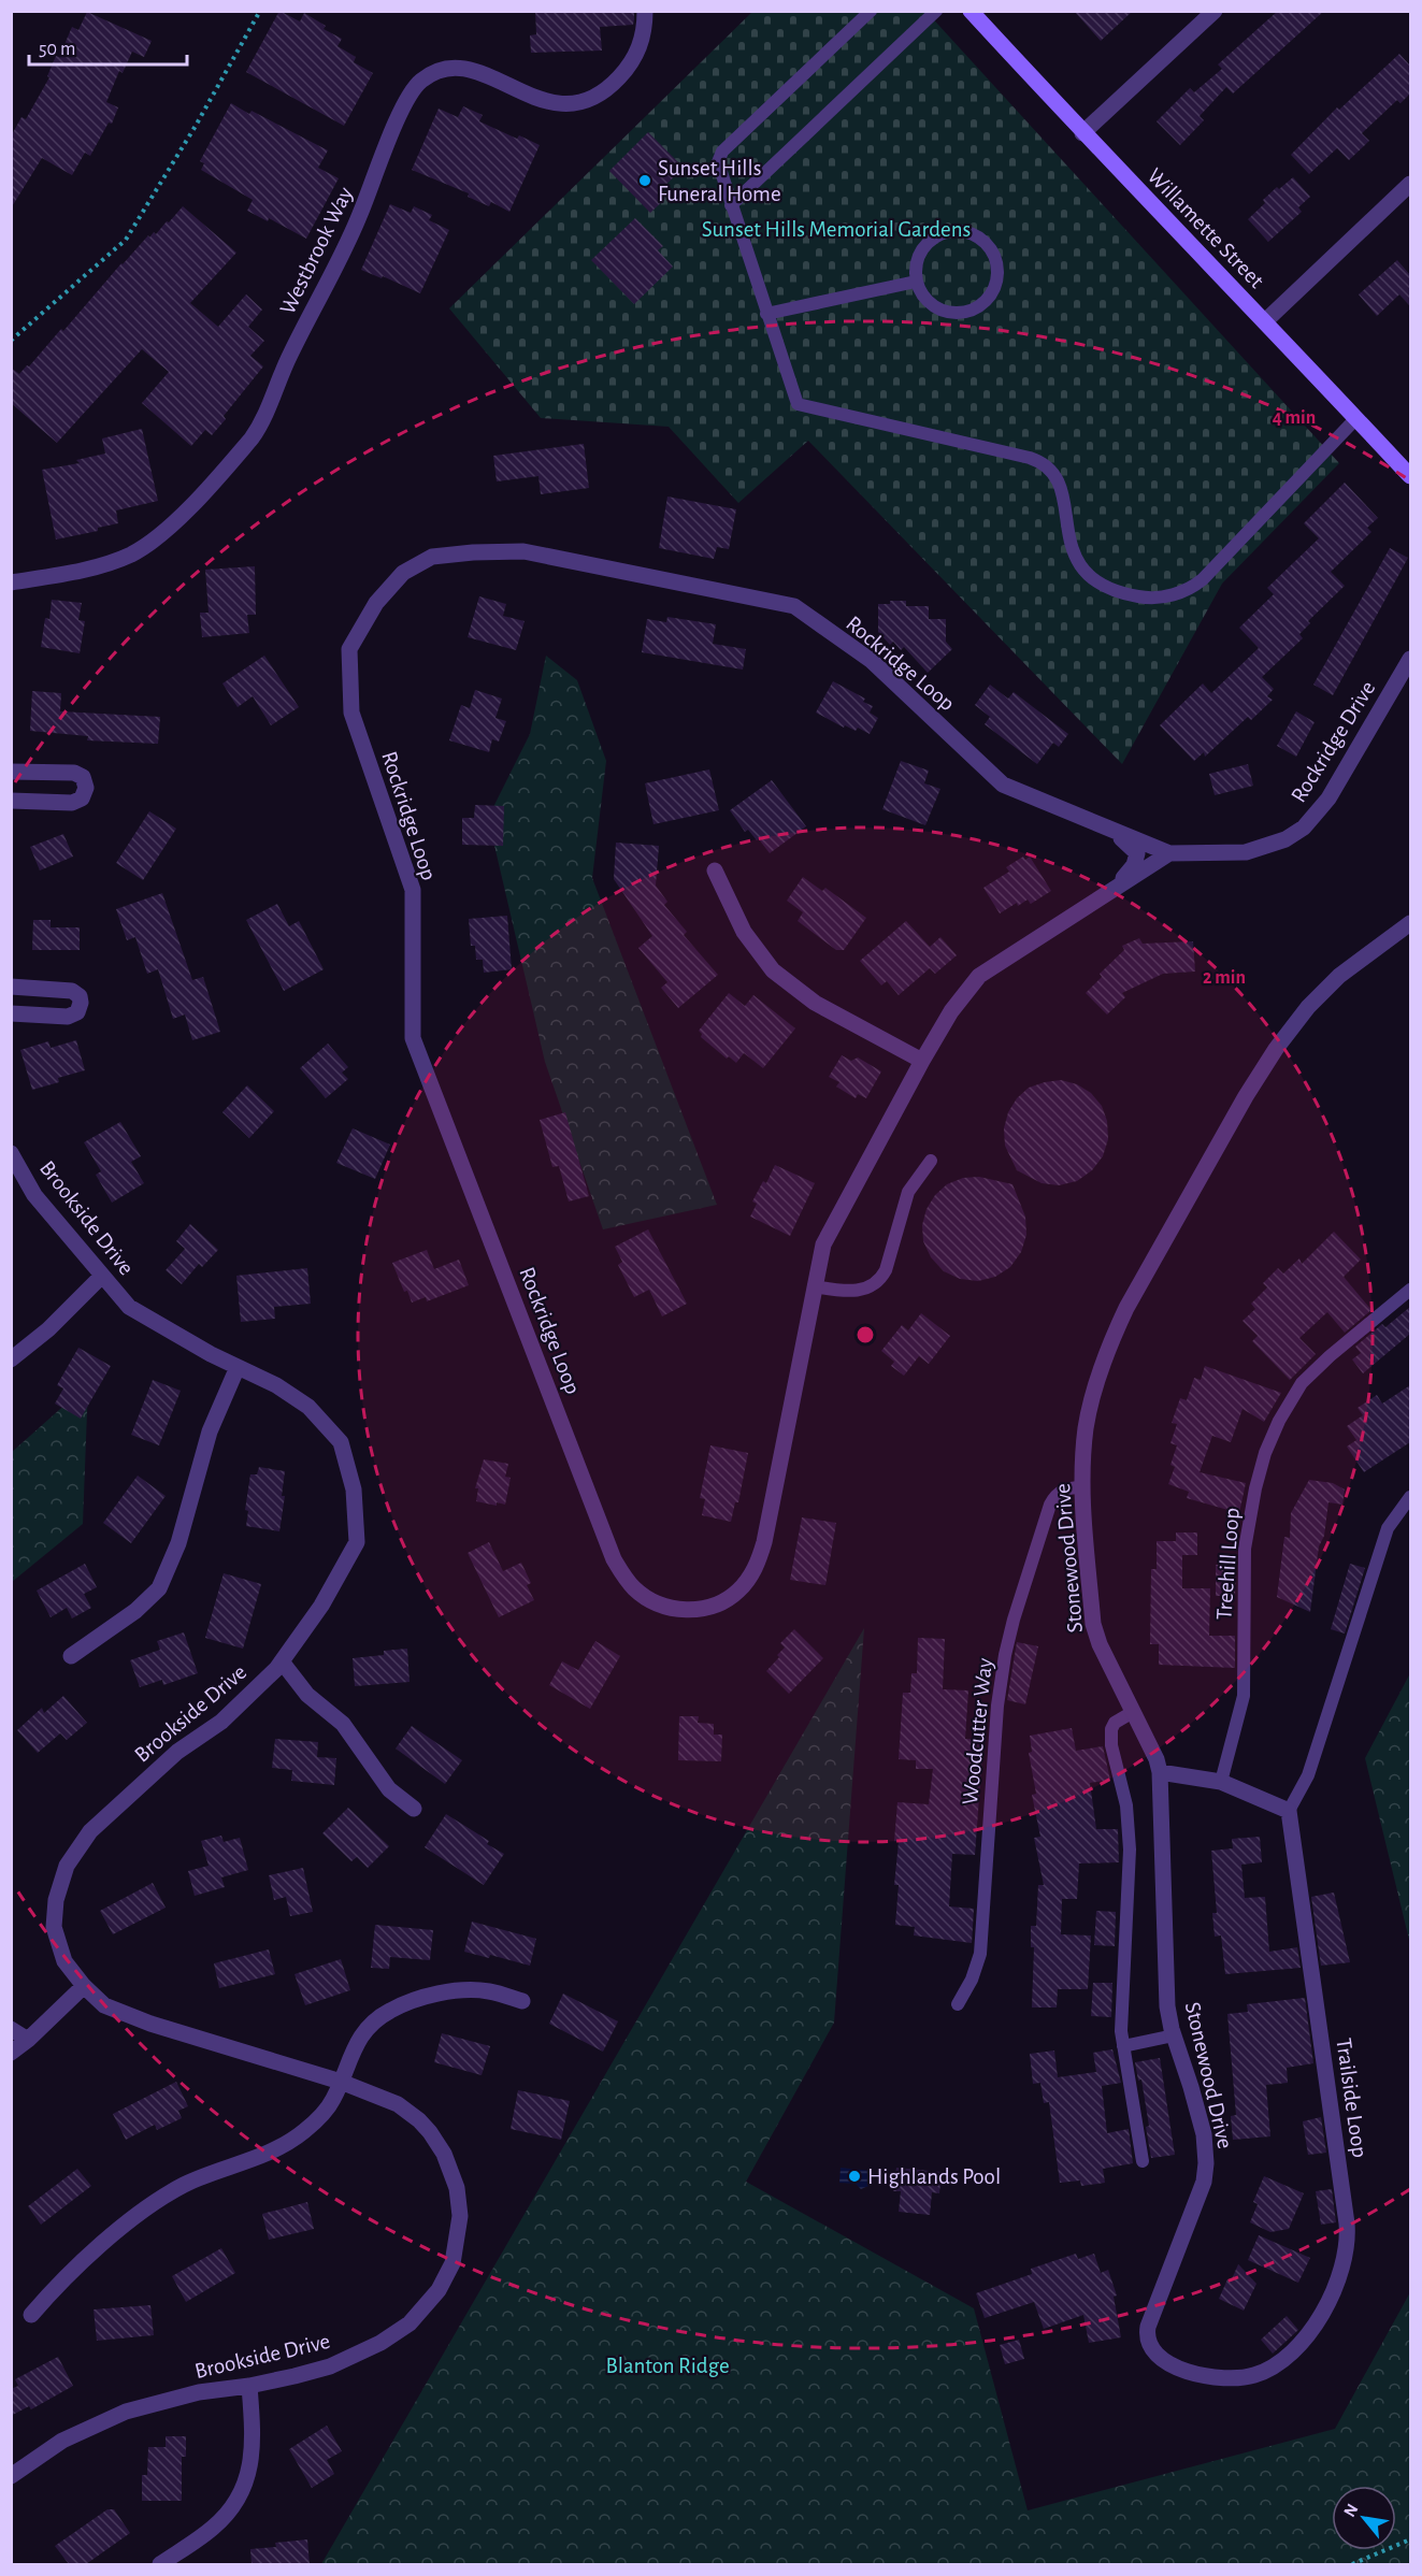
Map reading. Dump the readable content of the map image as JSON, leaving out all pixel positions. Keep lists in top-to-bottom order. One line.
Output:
{"streets":{"main road":["Willamette Street"],"street":["Westbrook Way","Rockridge Loop","Rockridge Drive","Brookside Drive","Stonewood Drive","Trailside Loop"],"lane":["Treehill Loop","Woodcutter Way"]},"crossings":[["Rockridge Loop","Rockridge Drive"],["Stonewood Drive","Woodcutter Way"],["Stonewood Drive","Trailside Loop"]],"parks":["Sunset Hills Memorial Gardens","Blanton Ridge"],"places":["Sunset Hills Funeral Home","Highlands Pool"],"scale_bar":"50 m","north":"top left","rings":["4 min","2 min"]}
